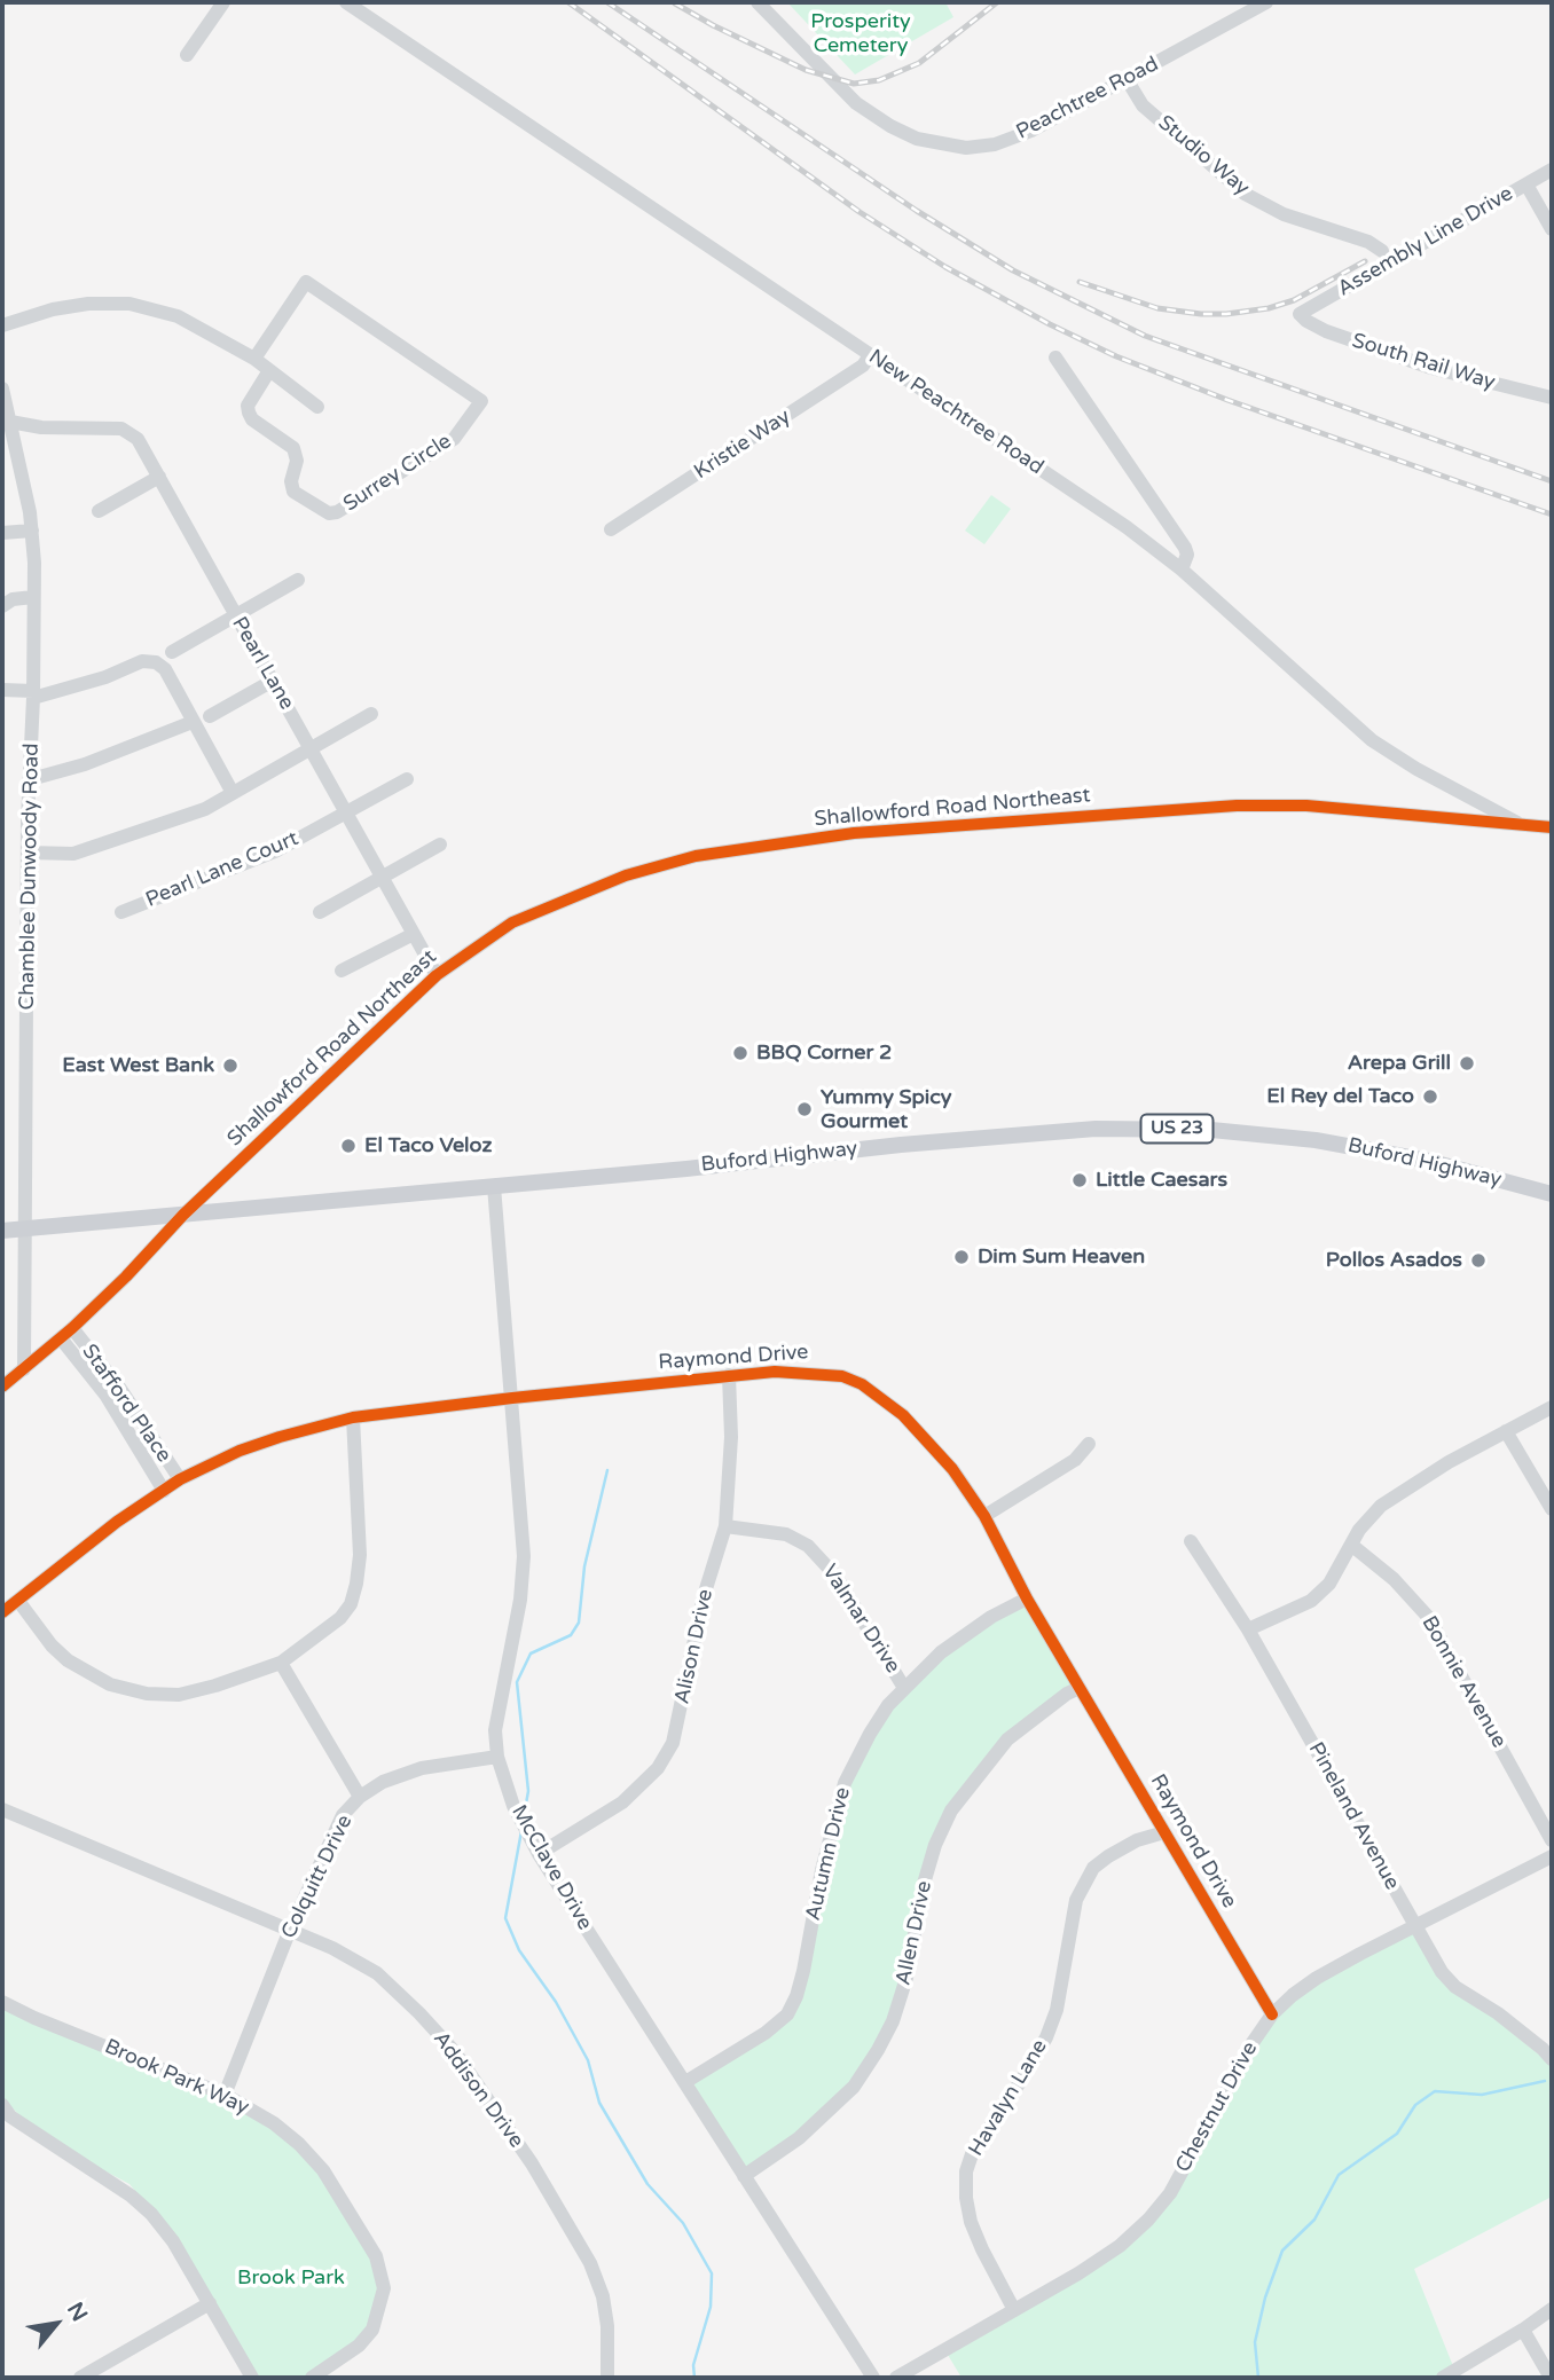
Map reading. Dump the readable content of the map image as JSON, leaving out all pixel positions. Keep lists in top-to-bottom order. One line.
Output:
{"streets":{"main road":["US 23","Buford Highway"],"street":["Peachtree Road","Studio Way","Assembly Line Drive","South Rail Way","New Peachtree Road","Kristie Way","Surrey Circle","Pearl Lane","Shallowford Road Northeast","Pearl Lane Court","Chamblee Dunwoody Road","Raymond Drive","Stafford Place","Valmar Drive","Alison Drive","Bonnie Avenue","Pineland Avenue","Autumn Drive","McClave Drive","Colquitt Drive","Allen Drive","Brook Park Way","Addison Drive","Havalyn Lane","Chestnut Drive"]},"crossings":[["Peachtree Road","Studio Way"],["Assembly Line Drive","South Rail Way"],["New Peachtree Road","Kristie Way"],["New Peachtree Road","Shallowford Road Northeast"],["Pearl Lane","Shallowford Road Northeast"],["Pearl Lane","Pearl Lane Court"],["Pearl Lane","Chamblee Dunwoody Road"],["Shallowford Road Northeast","Chamblee Dunwoody Road"],["Shallowford Road Northeast","Buford Highway"],["Shallowford Road Northeast","Stafford Place"],["Chamblee Dunwoody Road","Buford Highway"],["Buford Highway","McClave Drive"],["Raymond Drive","Stafford Place"],["Raymond Drive","Alison Drive"],["Raymond Drive","Autumn Drive"],["Raymond Drive","McClave Drive"],["Raymond Drive","Allen Drive"],["Raymond Drive","Havalyn Lane"],["Raymond Drive","Chestnut Drive"],["Valmar Drive","Alison Drive"],["Valmar Drive","Autumn Drive"],["Alison Drive","McClave Drive"],["Pineland Avenue","Chestnut Drive"],["Autumn Drive","McClave Drive"],["McClave Drive","Colquitt Drive"],["McClave Drive","Allen Drive"],["Colquitt Drive","Brook Park Way"],["Colquitt Drive","Addison Drive"],["Havalyn Lane","Chestnut Drive"]],"parks":["Prosperity Cemetery","Brook Park"],"places":["BBQ Corner 2","Arepa Grill","East West Bank","El Rey del Taco","Yummy Spicy Gourmet","El Taco Veloz","Little Caesars","Dim Sum Heaven","Pollos Asados"],"north":"top right"}
